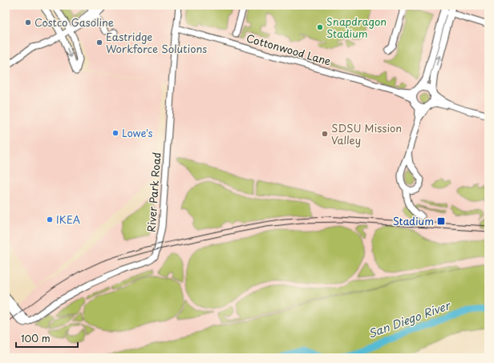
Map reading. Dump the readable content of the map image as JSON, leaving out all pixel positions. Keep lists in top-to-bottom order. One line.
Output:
{"streets":{"street":["Cottonwood Lane","River Park Road"]},"crossings":[["Cottonwood Lane","River Park Road"]],"water":["San Diego River"],"places":{"other":["Costco Gasoline","Snapdragon Stadium","Eastridge Workforce Solutions","Lowe's","SDSU Mission Valley","IKEA"],"transit":["Stadium"]},"scale_bar":"100 m"}
